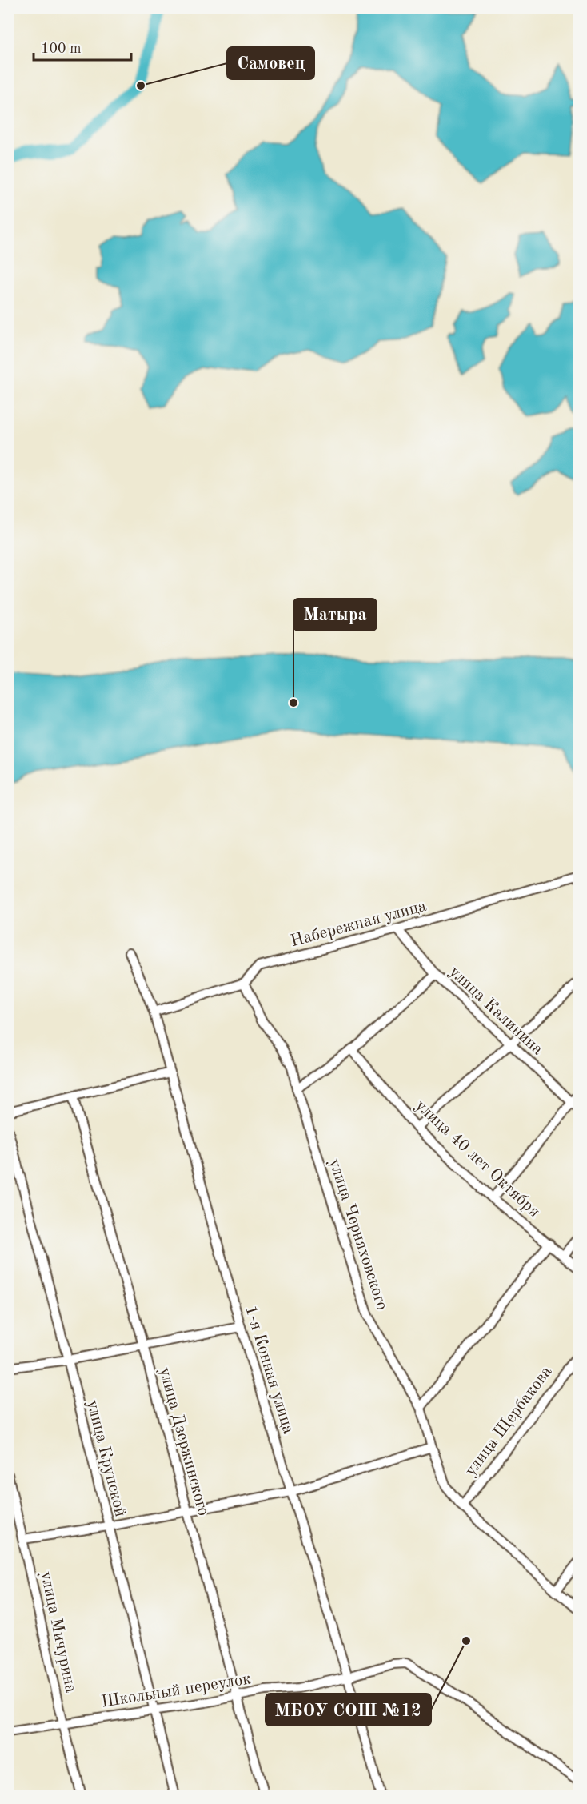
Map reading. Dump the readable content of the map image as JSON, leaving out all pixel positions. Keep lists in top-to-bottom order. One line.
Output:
{"streets":{"street":["Набережная улица","улица Калинина","улица 40 лет Октября","улица Черняховского","1-я Конная улица","улица Щербакова","улица Дзержинского","улица Крупской","улица Мичурина","Школьный переулок"]},"crossings":[["Набережная улица","улица Калинина"],["Набережная улица","улица Черняховского"],["улица Черняховского","улица Щербакова"],["1-я Конная улица","Школьный переулок"],["улица Дзержинского","Школьный переулок"],["улица Крупской","Школьный переулок"],["улица Мичурина","Школьный переулок"]],"places":["Самовец","Матыра","МБОУ СОШ №12"],"scale_bar":"100 m"}
